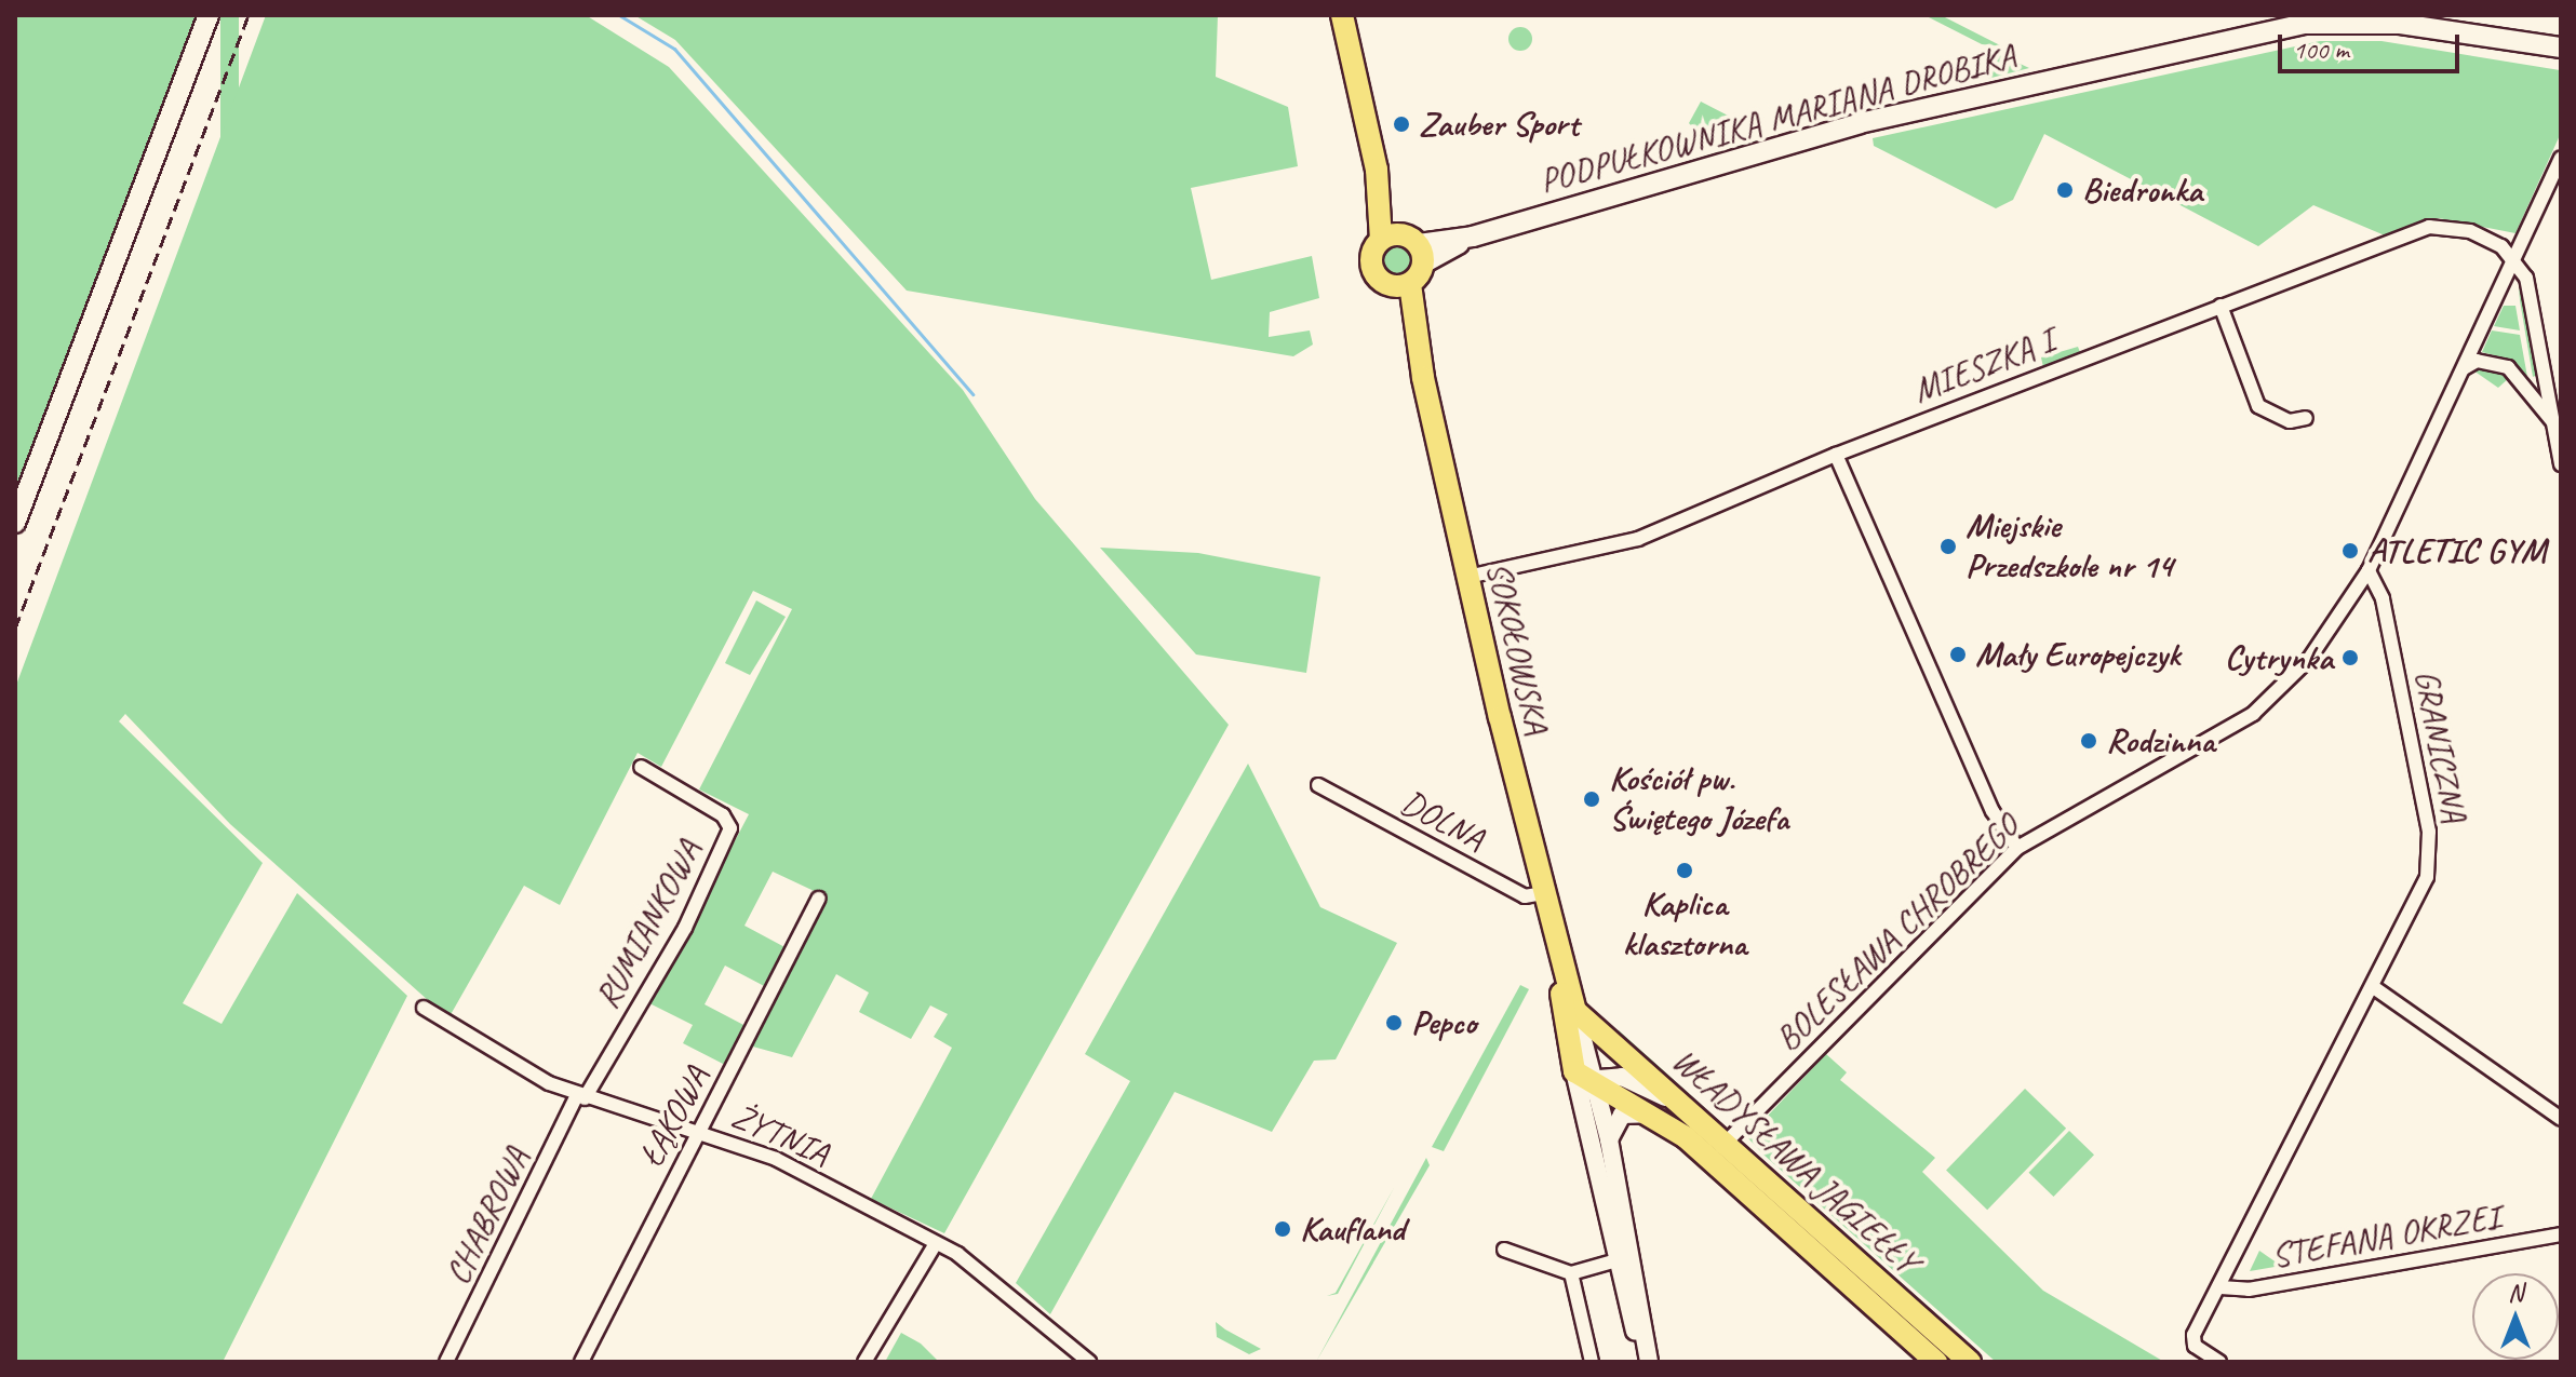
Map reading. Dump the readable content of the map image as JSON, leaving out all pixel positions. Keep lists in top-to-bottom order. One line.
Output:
{"streets":{"main road":["PODPUŁKOWNIKA MARIANA DROBIKA","SOKOŁOWSKA","WŁADYSŁAWA JAGIEŁŁY"],"street":["MIESZKA I","GRANICZNA","DOLNA","RUMIANKOWA","BOLESŁAWA CHROBREGO","ŁĄKOWA","ŻYTNIA","CHABROWA","STEFANA OKRZEI"]},"crossings":[["PODPUŁKOWNIKA MARIANA DROBIKA","SOKOŁOWSKA"],["MIESZKA I","SOKOŁOWSKA"],["SOKOŁOWSKA","DOLNA"],["SOKOŁOWSKA","WŁADYSŁAWA JAGIEŁŁY"],["GRANICZNA","BOLESŁAWA CHROBREGO"],["GRANICZNA","STEFANA OKRZEI"],["RUMIANKOWA","ŻYTNIA"],["RUMIANKOWA","CHABROWA"],["BOLESŁAWA CHROBREGO","WŁADYSŁAWA JAGIEŁŁY"],["ŁĄKOWA","ŻYTNIA"],["ŻYTNIA","CHABROWA"]],"places":["Zauber Sport","Biedronka","Miejskie Przedszkole nr 14","ATLETIC GYM","Mały Europejczyk","Cytrynka","Rodzinna","Kościół pw. Świętego Józefa","Kaplica klasztorna","Pepco","Kaufland"],"scale_bar":"100 m","north":"top"}
